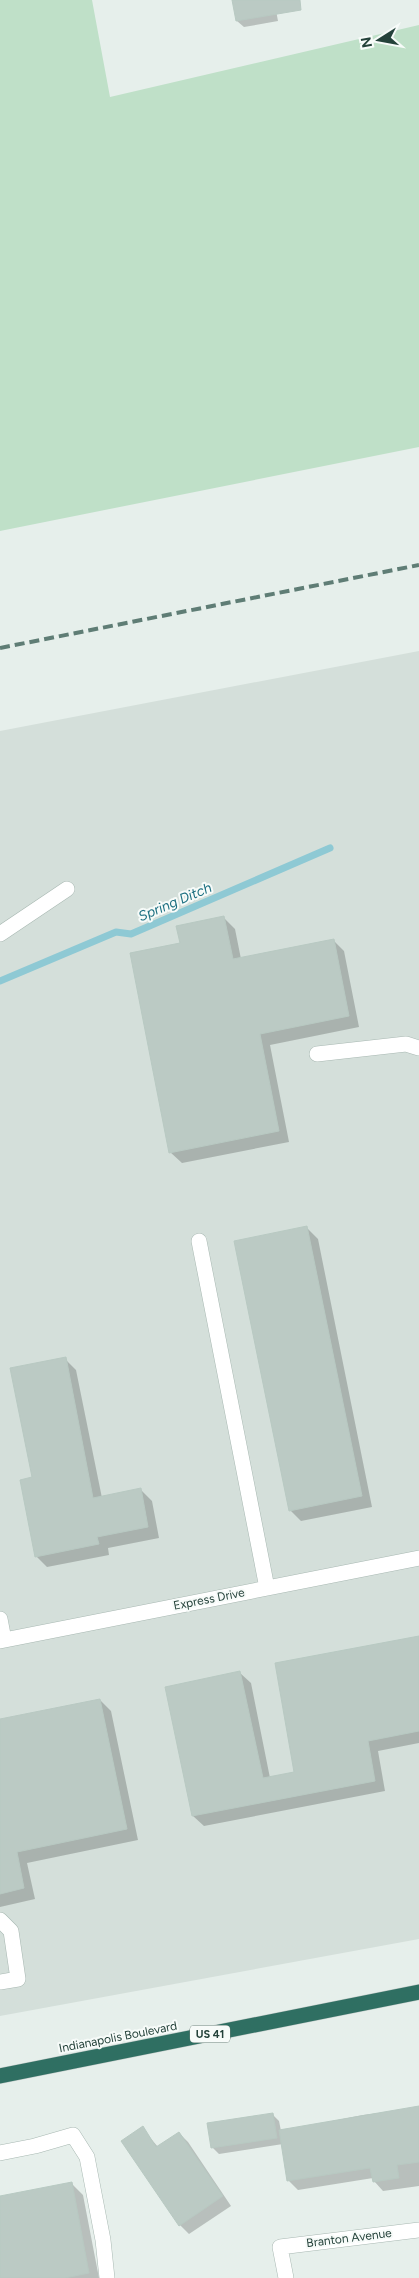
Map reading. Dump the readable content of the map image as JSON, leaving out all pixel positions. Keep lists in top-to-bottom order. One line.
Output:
{"streets":{"highway":["US 41","Indianapolis Boulevard"],"street":["Express Drive","Branton Avenue"]},"water":["Spring Ditch"],"north":"left"}
